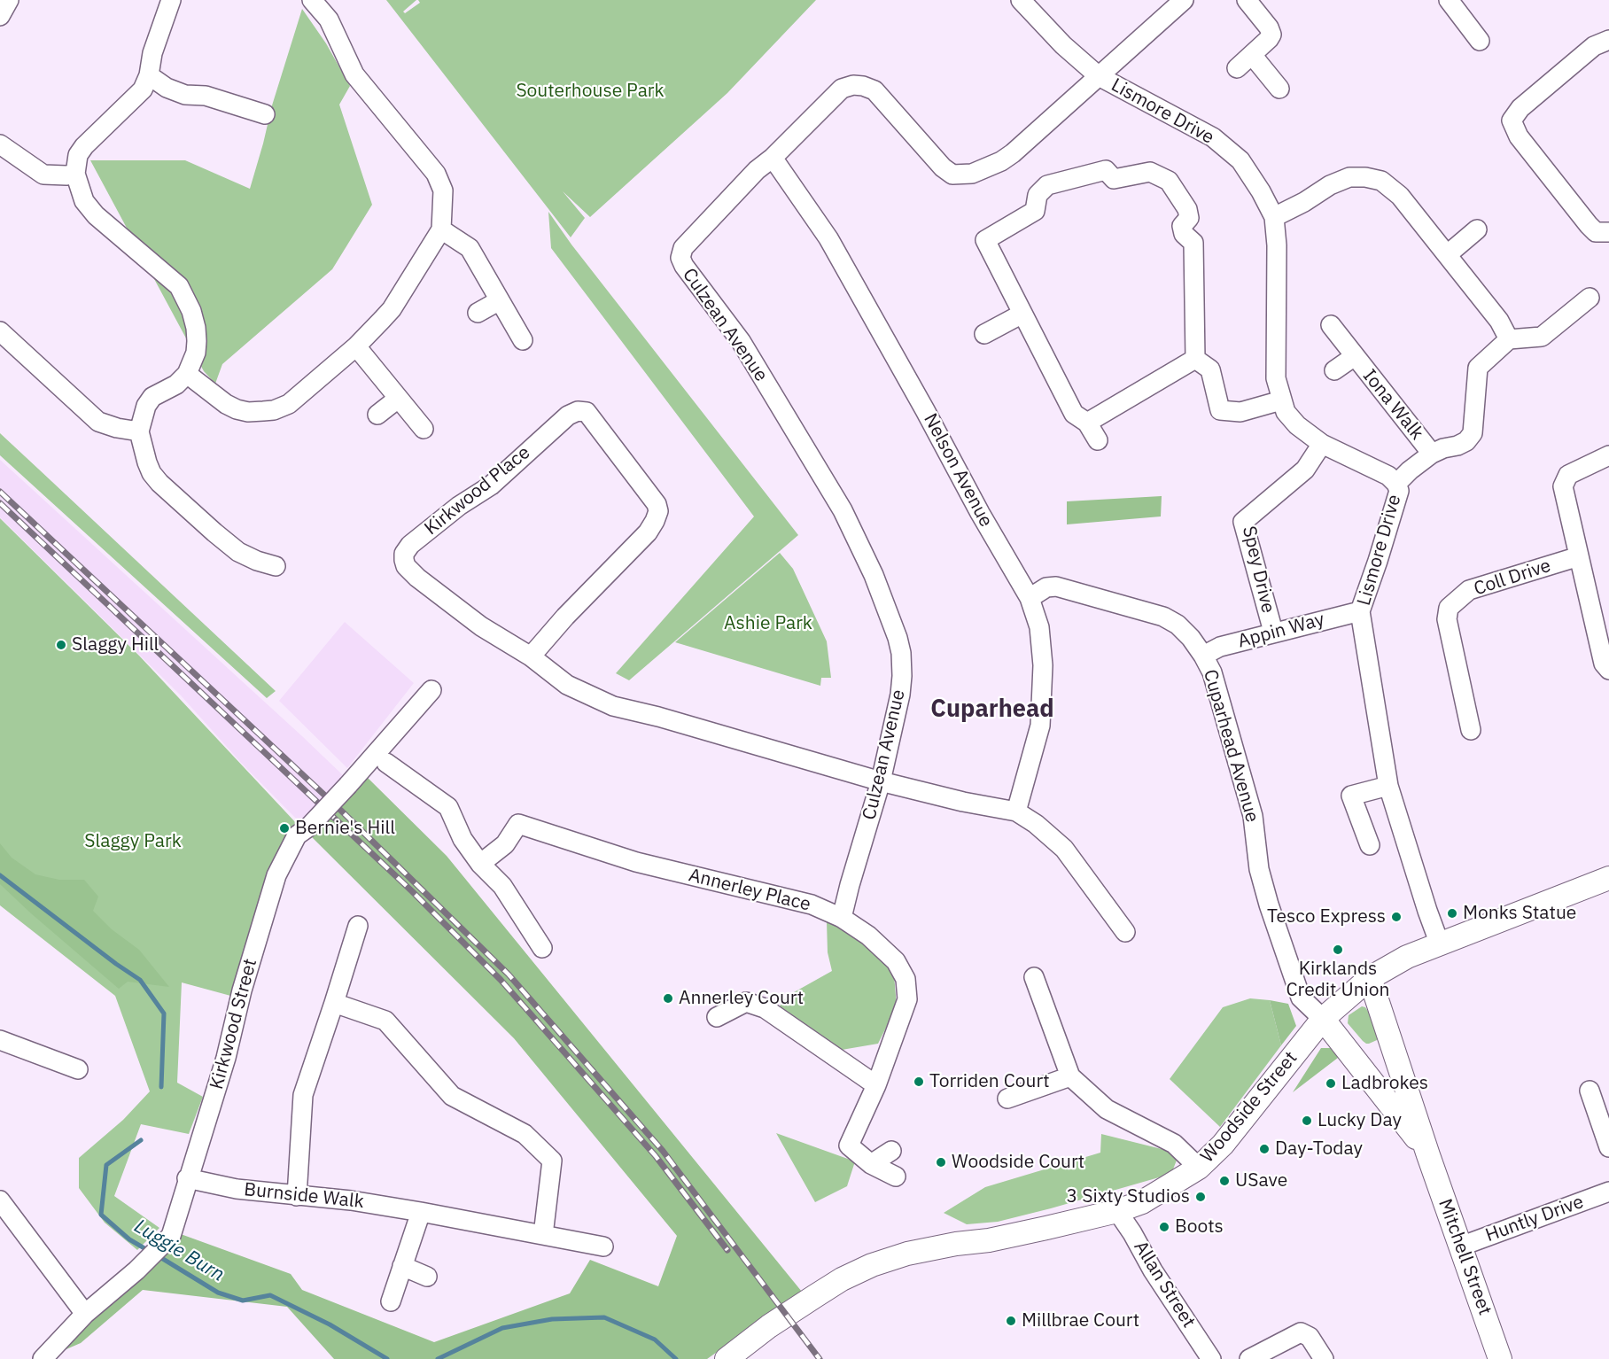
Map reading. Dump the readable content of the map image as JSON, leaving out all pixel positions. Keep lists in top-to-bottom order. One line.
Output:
{"streets":{"street":["Lismore Drive","Culzean Avenue","Iona Walk","Nelson Avenue","Kirkwood Place","Spey Drive","Coll Drive","Appin Way","Cuparhead Avenue","Annerley Place","Kirkwood Street","Woodside Street","Burnside Walk","Huntly Drive","Mitchell Street","Allan Street"]},"crossings":[["Lismore Drive","Culzean Avenue"],["Lismore Drive","Spey Drive"],["Lismore Drive","Appin Way"],["Lismore Drive","Woodside Street"],["Culzean Avenue","Nelson Avenue"],["Culzean Avenue","Kirkwood Place"],["Culzean Avenue","Annerley Place"],["Nelson Avenue","Kirkwood Place"],["Nelson Avenue","Cuparhead Avenue"],["Spey Drive","Appin Way"],["Appin Way","Cuparhead Avenue"],["Cuparhead Avenue","Woodside Street"],["Cuparhead Avenue","Mitchell Street"],["Kirkwood Street","Burnside Walk"],["Woodside Street","Mitchell Street"],["Woodside Street","Allan Street"],["Huntly Drive","Mitchell Street"]],"districts":["Cuparhead"],"water":["Luggie Burn"],"parks":["Souterhouse Park","Ashie Park","Slaggy Park"],"places":["Slaggy Hill","Bernie's Hill","Monks Statue","Tesco Express","Kirklands Credit Union","Annerley Court","Torriden Court","Ladbrokes","Lucky Day","Day-Today","Woodside Court","USave","3 Sixty Studios","Boots","Millbrae Court"]}
